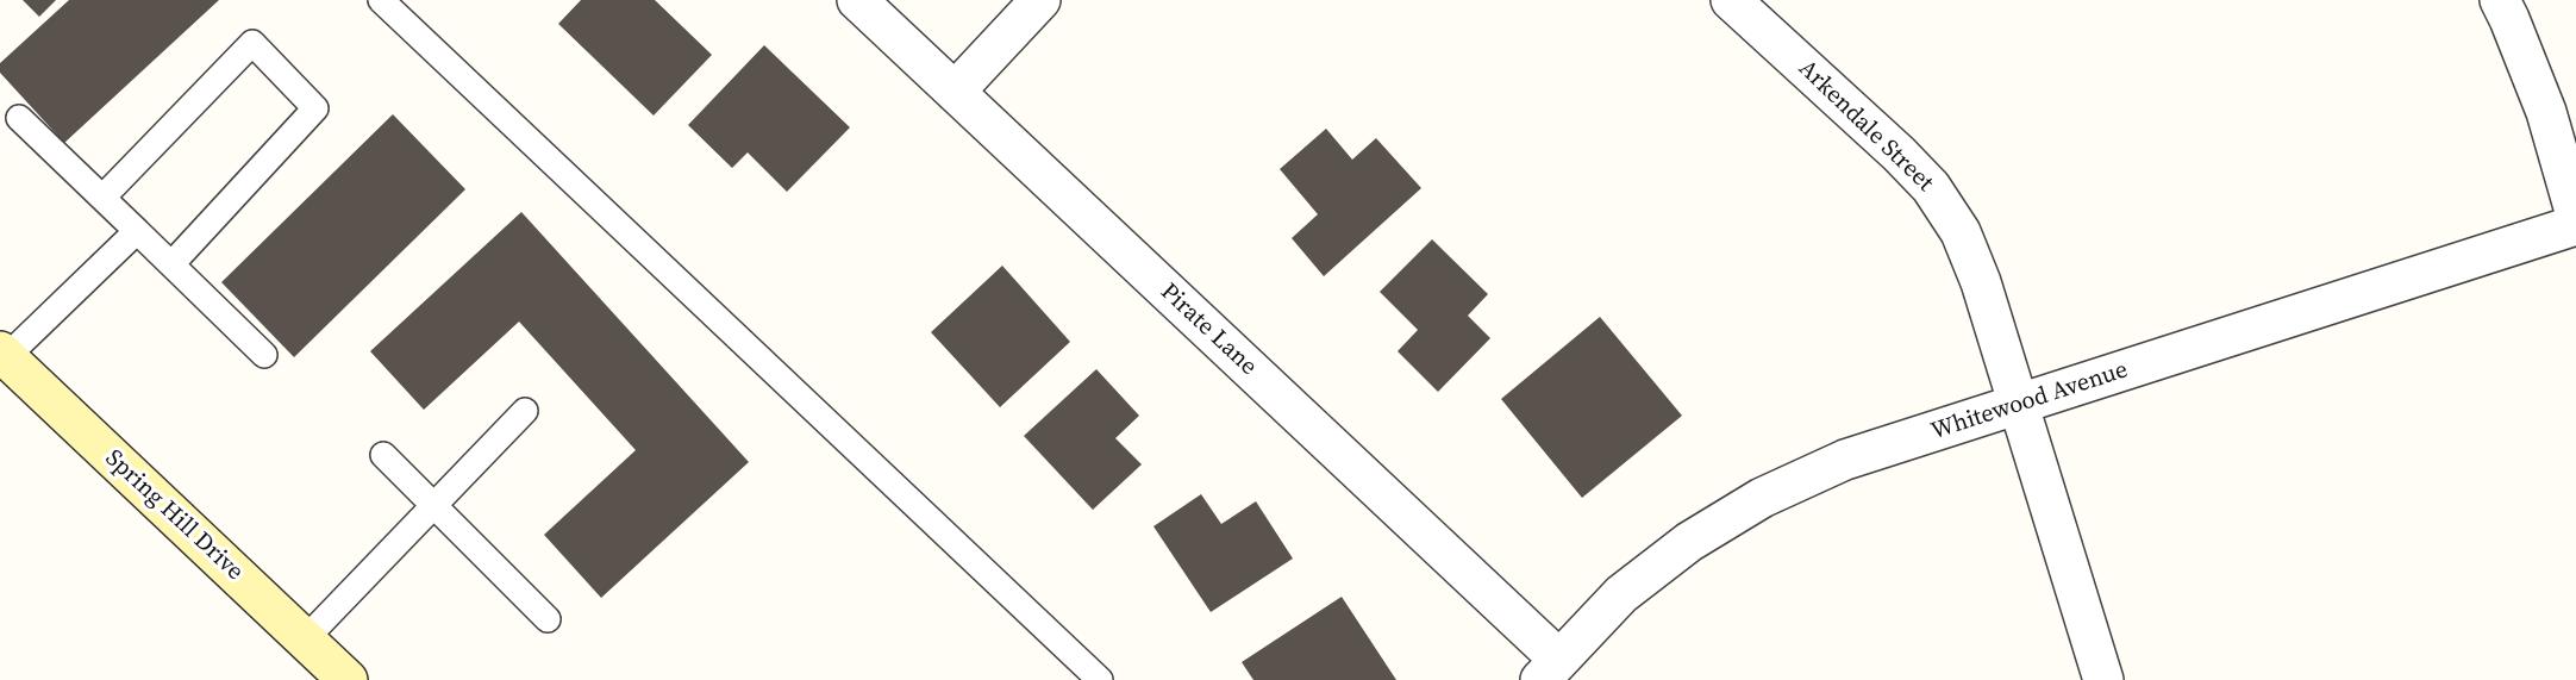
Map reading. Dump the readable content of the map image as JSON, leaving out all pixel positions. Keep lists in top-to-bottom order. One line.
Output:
{"streets":{"main road":["Spring Hill Drive"],"street":["Arkendale Street","Pirate Lane","Whitewood Avenue"]},"crossings":[["Arkendale Street","Whitewood Avenue"],["Pirate Lane","Whitewood Avenue"]]}
